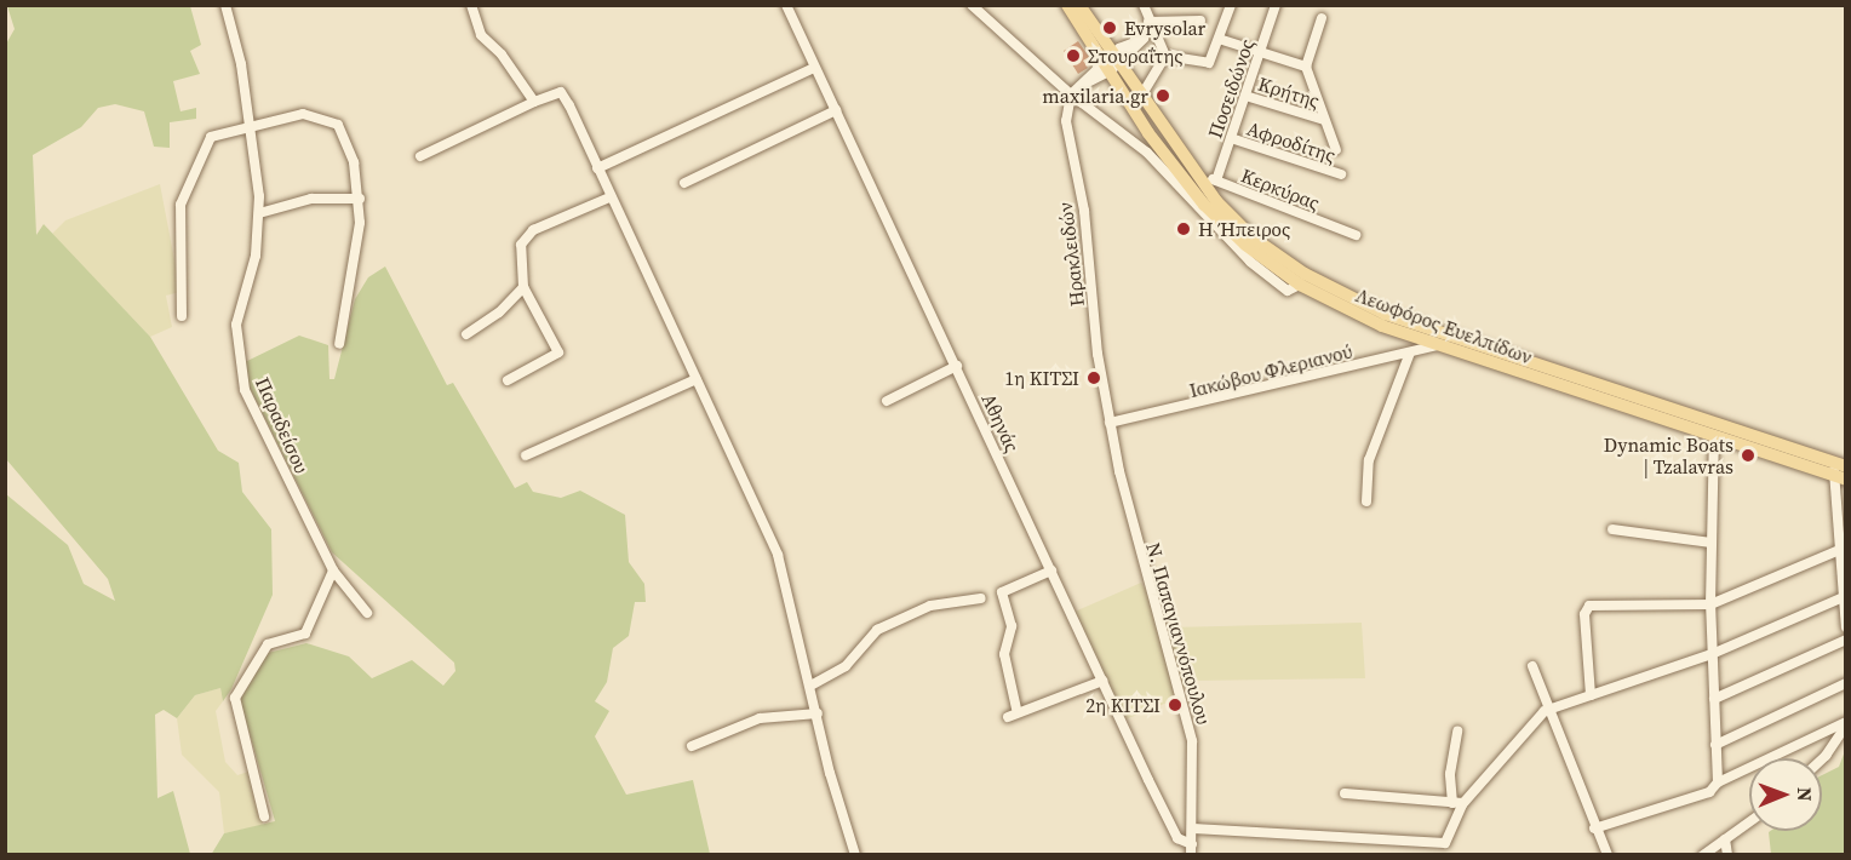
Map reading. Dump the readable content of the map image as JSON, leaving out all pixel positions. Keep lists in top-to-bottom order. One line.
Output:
{"streets":{"main road":["Λεωφόρος Ευελπίδων"],"street":["Ποσειδώνος","Κρήτης","Αφροδίτης","Κερκύρας","Ηρακλειδών","Ιακώβου Φλεριανού","Αθηνάς","Παραδείσου","Ν. Παπαγιαννόπουλου"]},"crossings":[["Ποσειδώνος","Κρήτης"],["Ποσειδώνος","Αφροδίτης"],["Ποσειδώνος","Κερκύρας"],["Κερκύρας","Λεωφόρος Ευελπίδων"],["Ηρακλειδών","Ιακώβου Φλεριανού"],["Ηρακλειδών","Ν. Παπαγιαννόπουλου"],["Λεωφόρος Ευελπίδων","Ιακώβου Φλεριανού"],["Ιακώβου Φλεριανού","Ν. Παπαγιαννόπουλου"],["Αθηνάς","Ν. Παπαγιαννόπουλου"]],"places":["Evrysolar","Στουραΐτης","maxilaria.gr","Η Ήπειρος","1η ΚΙΤΣΙ","Dynamic Boats | Tzalavras","2η ΚΙΤΣΙ"],"north":"right"}
